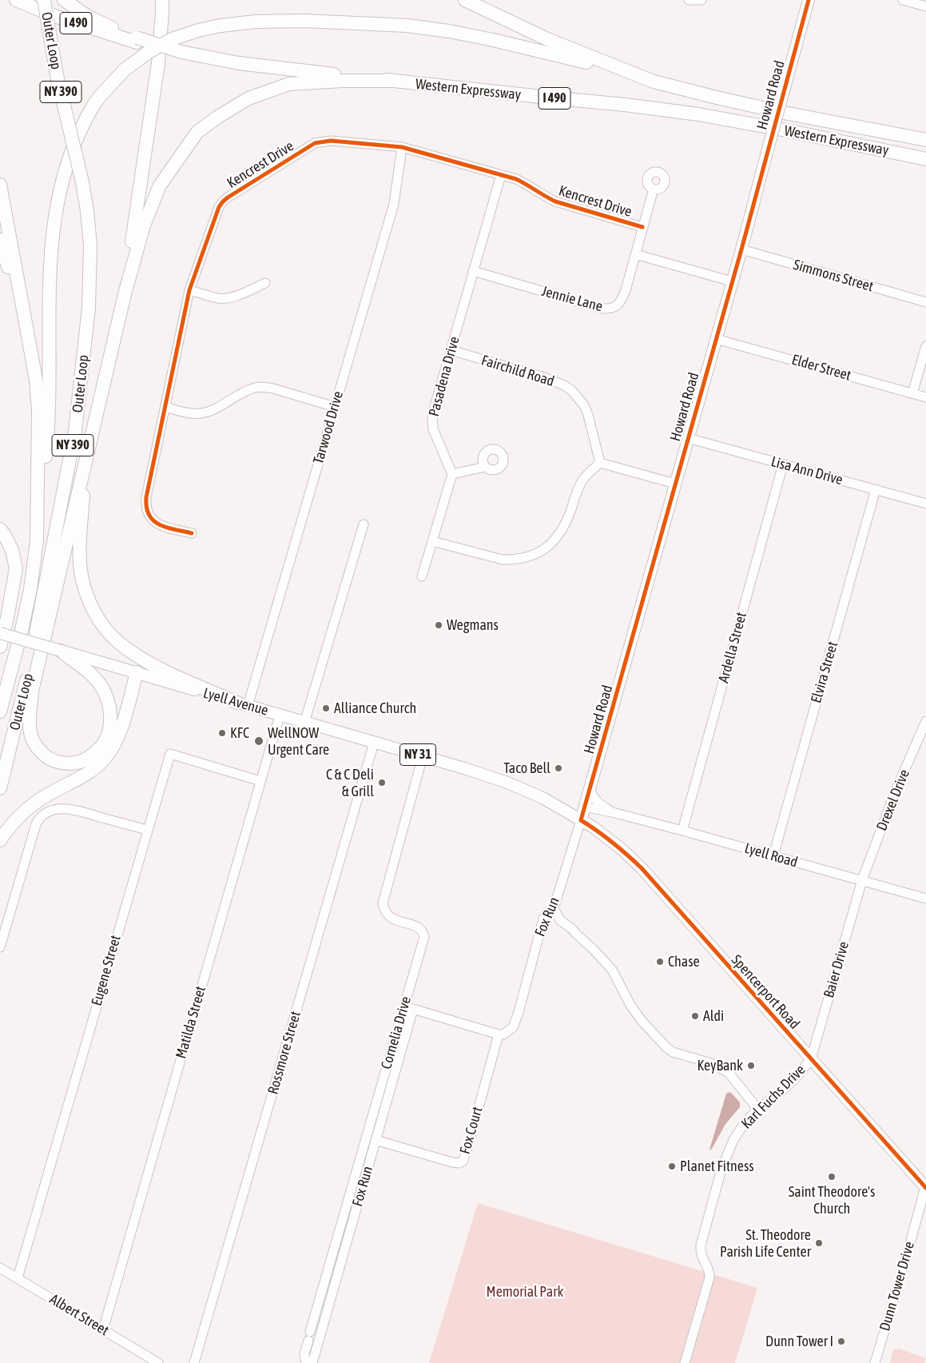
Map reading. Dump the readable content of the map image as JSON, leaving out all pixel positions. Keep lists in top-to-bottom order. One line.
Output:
{"streets":{"highway":["I 490","Outer Loop","Western Expressway","NY 390"],"main road":["Howard Road","Lyell Avenue","NY 31","Spencerport Road"],"street":["Kencrest Drive","Simmons Street","Jennie Lane","Elder Street","Fairchild Road","Pasadena Drive","Tarwood Drive","Lisa Ann Drive","Ardella Street","Elvira Street","Drexel Drive","Lyell Road","Fox Run","Baier Drive","Eugene Street","Matilda Street","Cornelia Drive","Rossmore Street","Karl Fuchs Drive","Fox Court","Dunn Tower Drive","Albert Street"]},"crossings":[["Howard Road","Simmons Street"],["Howard Road","Elder Street"],["Howard Road","Lisa Ann Drive"],["Howard Road","Lyell Avenue"],["Howard Road","Lyell Road"],["Howard Road","Fox Run"],["Howard Road","Spencerport Road"],["Kencrest Drive","Pasadena Drive"],["Kencrest Drive","Tarwood Drive"],["Jennie Lane","Pasadena Drive"],["Fairchild Road","Pasadena Drive"],["Tarwood Drive","Lyell Avenue"],["Lisa Ann Drive","Ardella Street"],["Lisa Ann Drive","Elvira Street"],["Ardella Street","Lyell Road"],["Elvira Street","Lyell Road"],["Lyell Avenue","Fox Run"],["Lyell Avenue","Spencerport Road"],["Lyell Avenue","Matilda Street"],["Lyell Avenue","Cornelia Drive"],["Lyell Avenue","Rossmore Street"],["Drexel Drive","Lyell Road"],["Drexel Drive","Baier Drive"],["Lyell Road","Baier Drive"],["Fox Run","Spencerport Road"],["Fox Run","Cornelia Drive"],["Fox Run","Fox Court"],["Baier Drive","Spencerport Road"],["Baier Drive","Karl Fuchs Drive"],["Eugene Street","Matilda Street"],["Eugene Street","Albert Street"],["Spencerport Road","Karl Fuchs Drive"],["Spencerport Road","Dunn Tower Drive"],["Matilda Street","Albert Street"]],"parks":["Memorial Park"],"places":["Wegmans","Alliance Church","KFC","WellNOW Urgent Care","Taco Bell","C & C Deli & Grill","Chase","Aldi","KeyBank","Planet Fitness","Saint Theodore's Church","St. Theodore Parish Life Center","Dunn Tower I"]}
